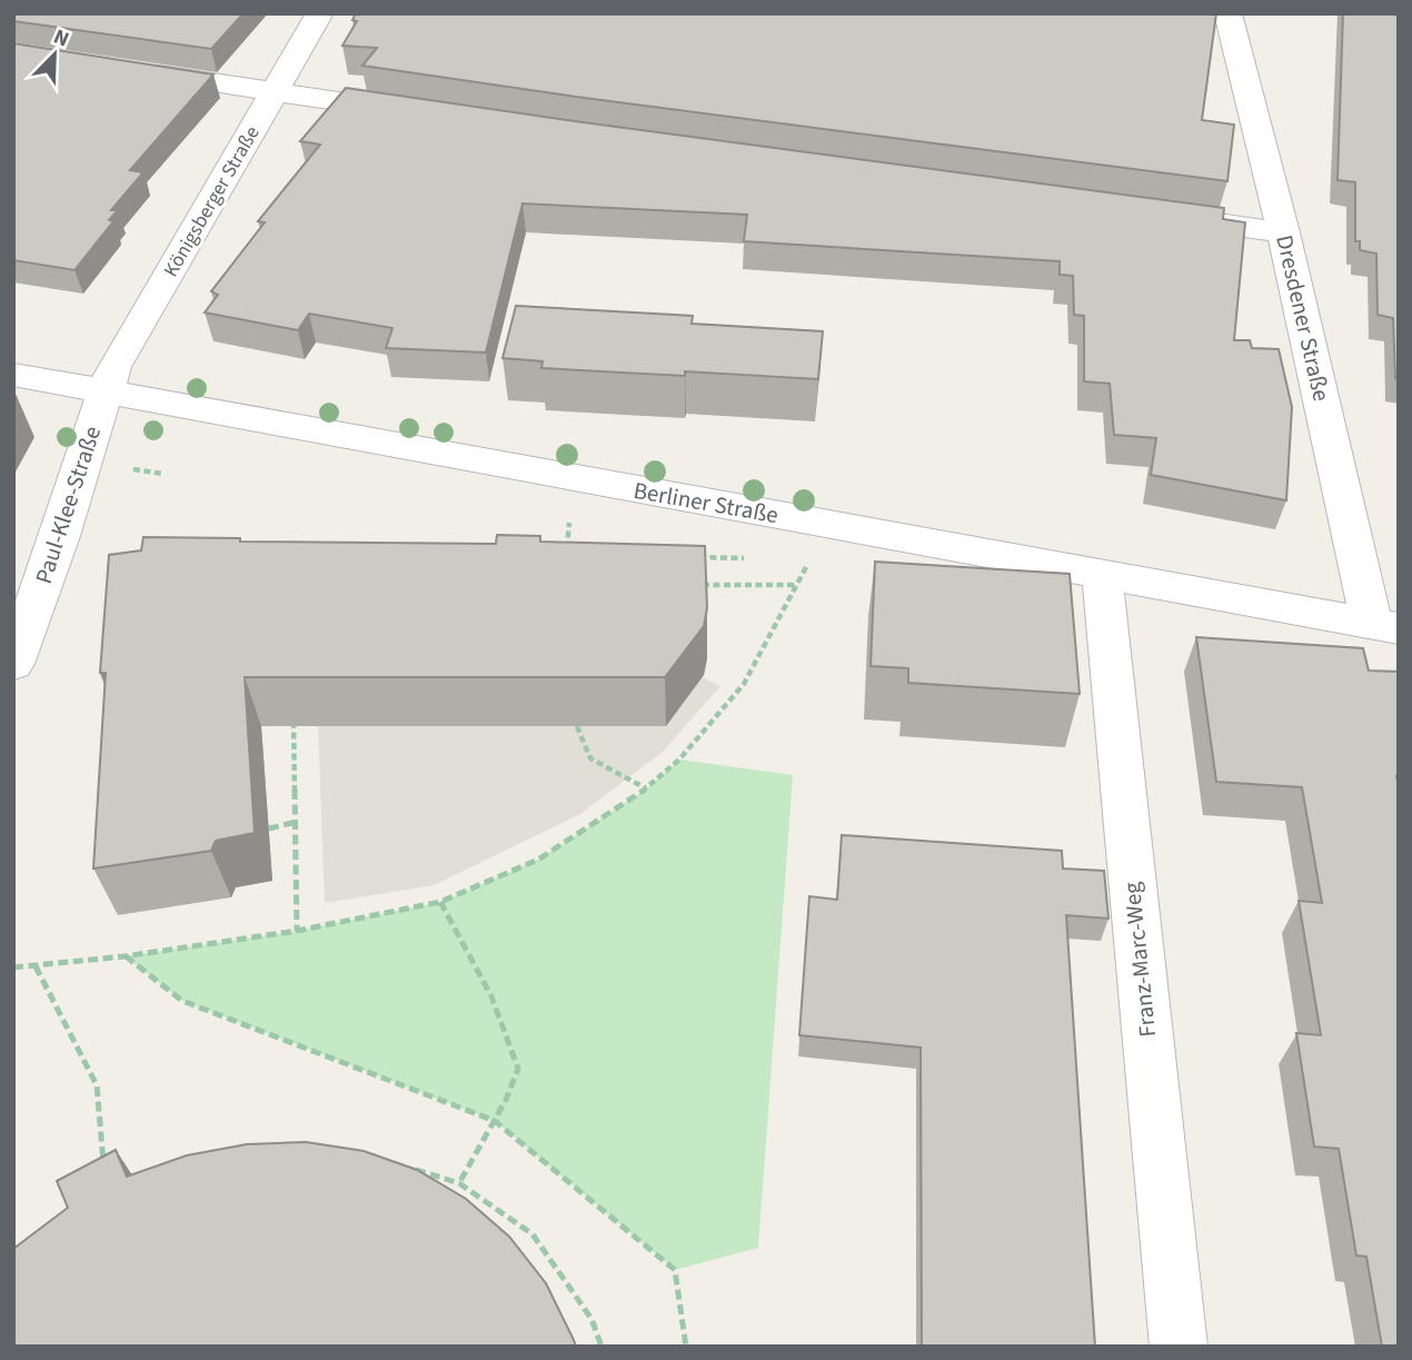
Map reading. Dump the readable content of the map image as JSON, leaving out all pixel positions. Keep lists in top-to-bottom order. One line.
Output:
{"streets":{"street":["Königsberger Straße","Dresdener Straße","Berliner Straße","Paul-Klee-Straße","Franz-Marc-Weg"]},"crossings":[["Königsberger Straße","Berliner Straße"],["Königsberger Straße","Paul-Klee-Straße"],["Dresdener Straße","Berliner Straße"],["Berliner Straße","Paul-Klee-Straße"],["Berliner Straße","Franz-Marc-Weg"]],"north":"top right"}
